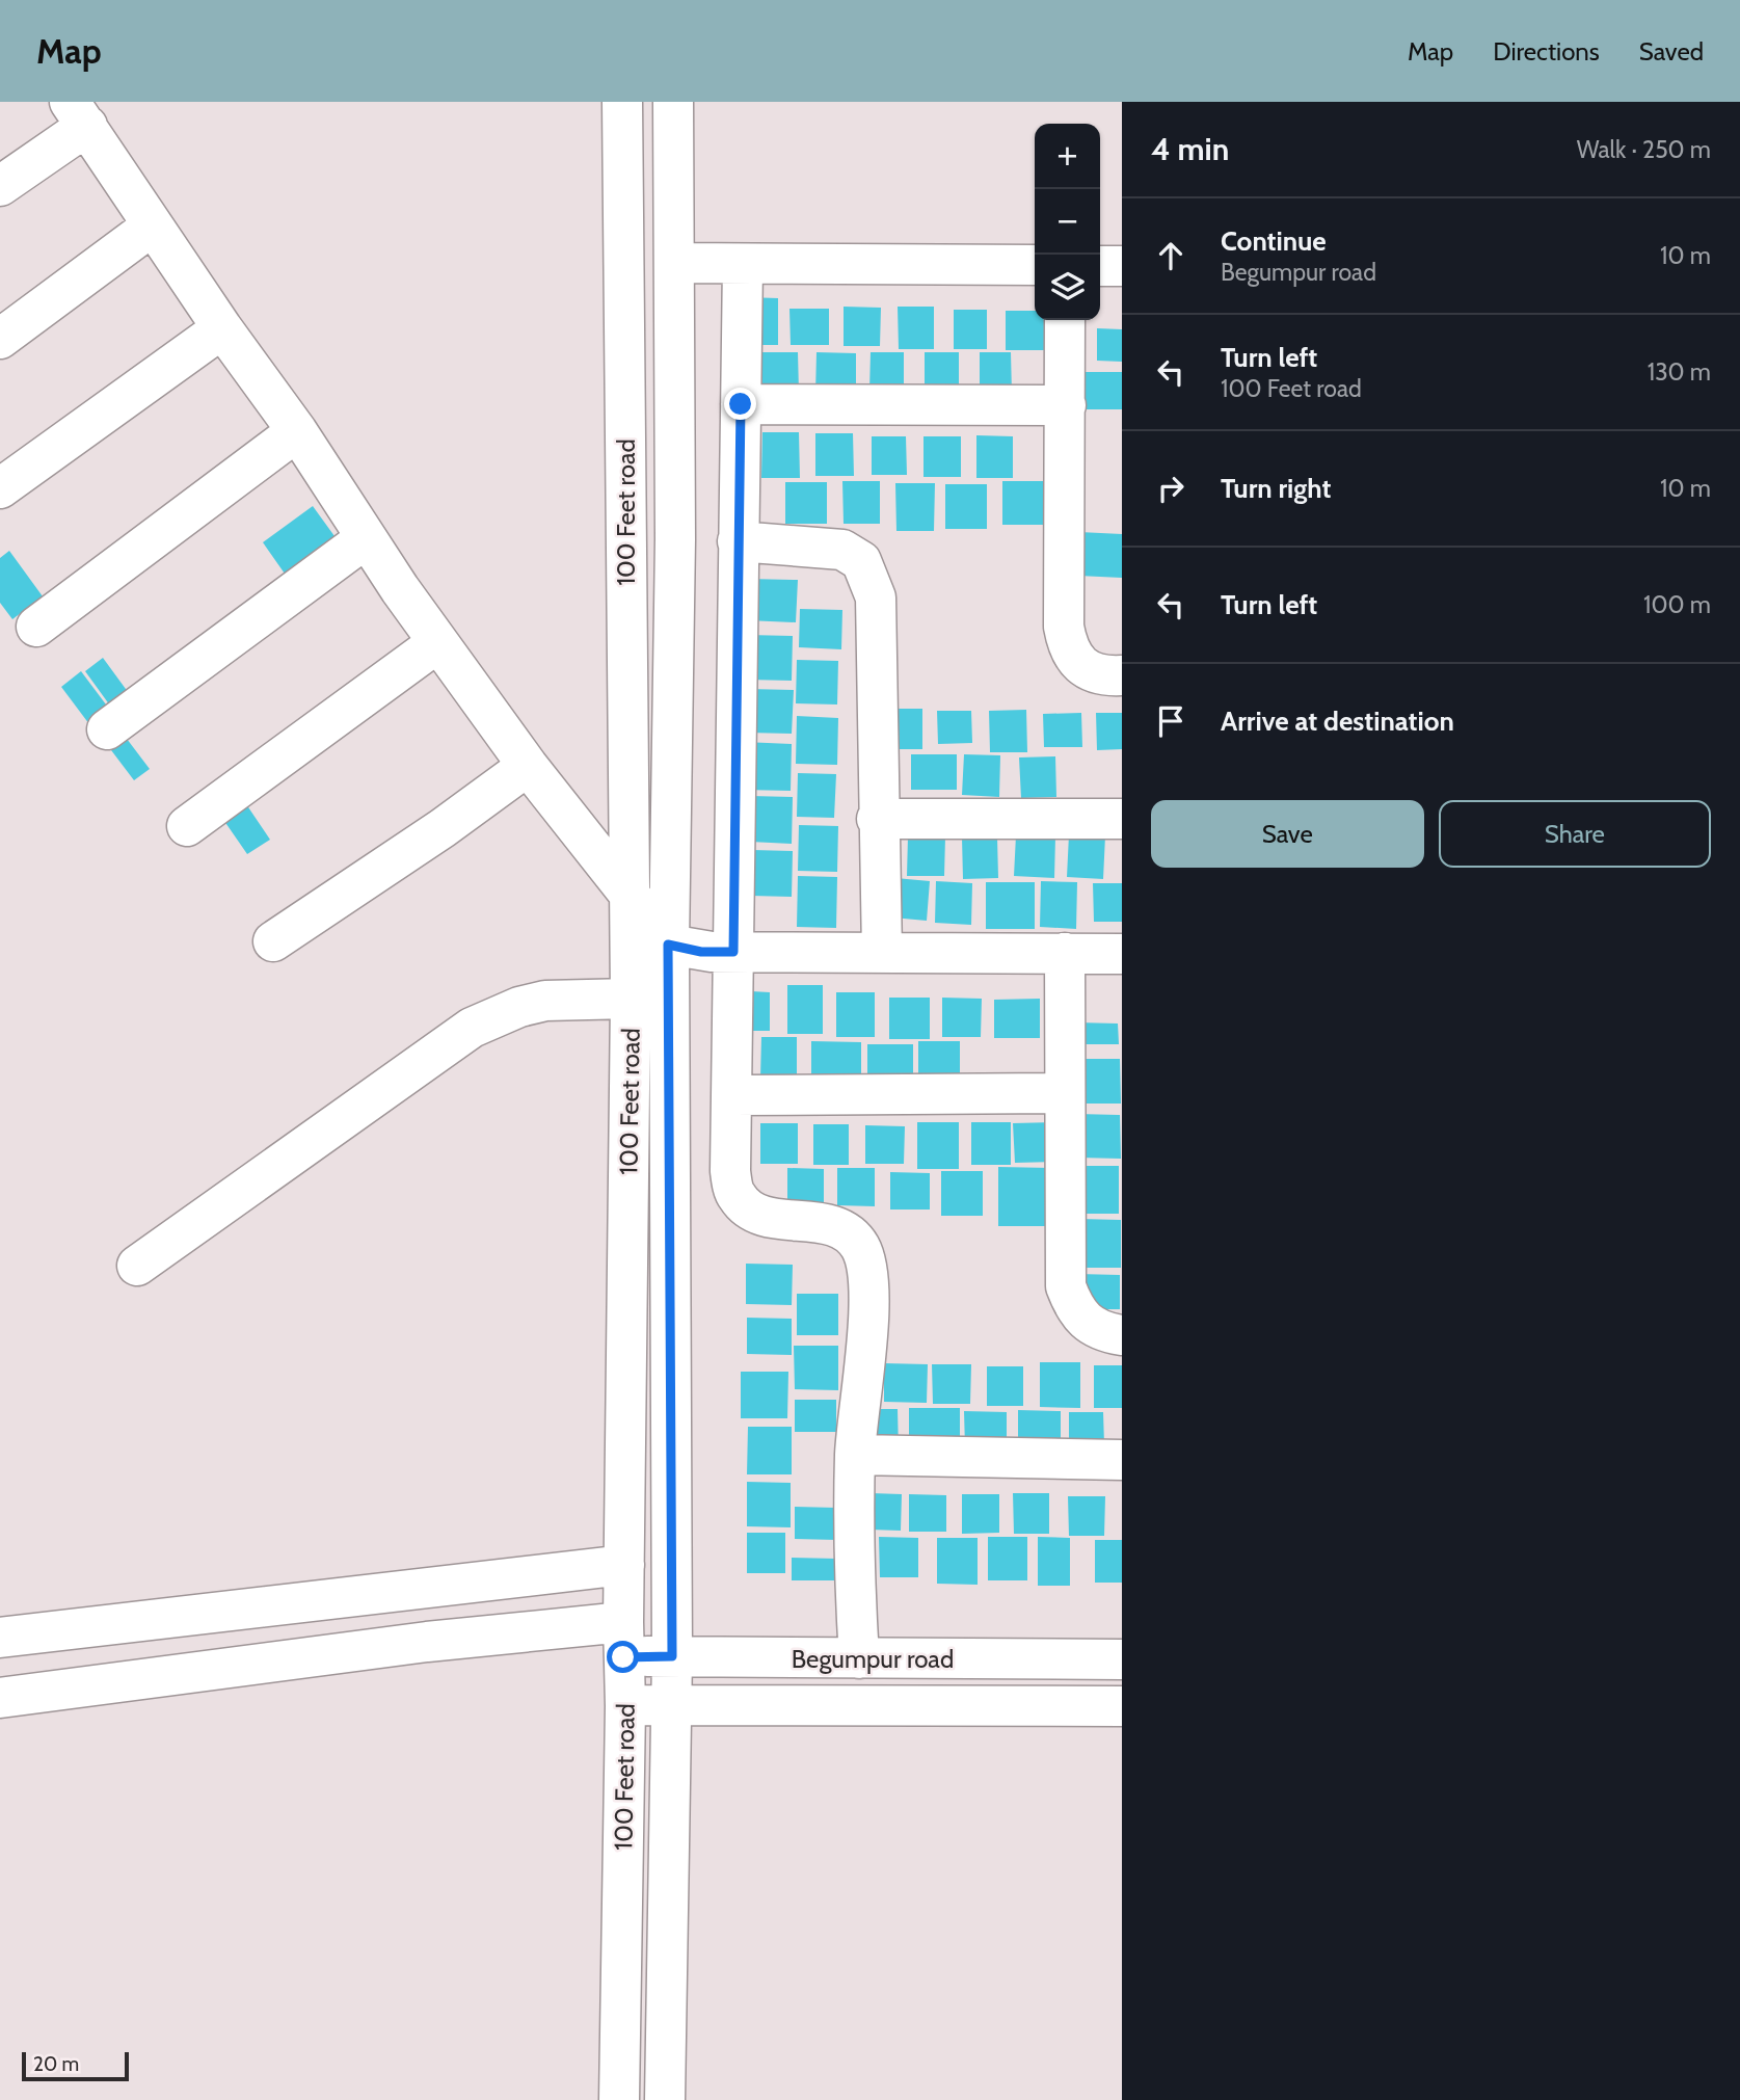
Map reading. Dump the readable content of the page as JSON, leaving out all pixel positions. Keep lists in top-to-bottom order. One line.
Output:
{"streets":{"street":["100 Feet road","Begumpur road"]},"crossings":[["100 Feet road","Begumpur road"]],"scale_bar":"20 m","page":{"header":"Map","nav":["Map","Directions","Saved"],"heading":["4 min","Walk · 250 m"],"map_buttons":["+","−"],"list":[["Continue","Begumpur road","10 m"],["Turn left","100 Feet road","130 m"],["Turn right","10 m"],["Turn left","100 m"],"Arrive at destination"],"buttons":["Save","Share"],"scale":"20 m"}}
